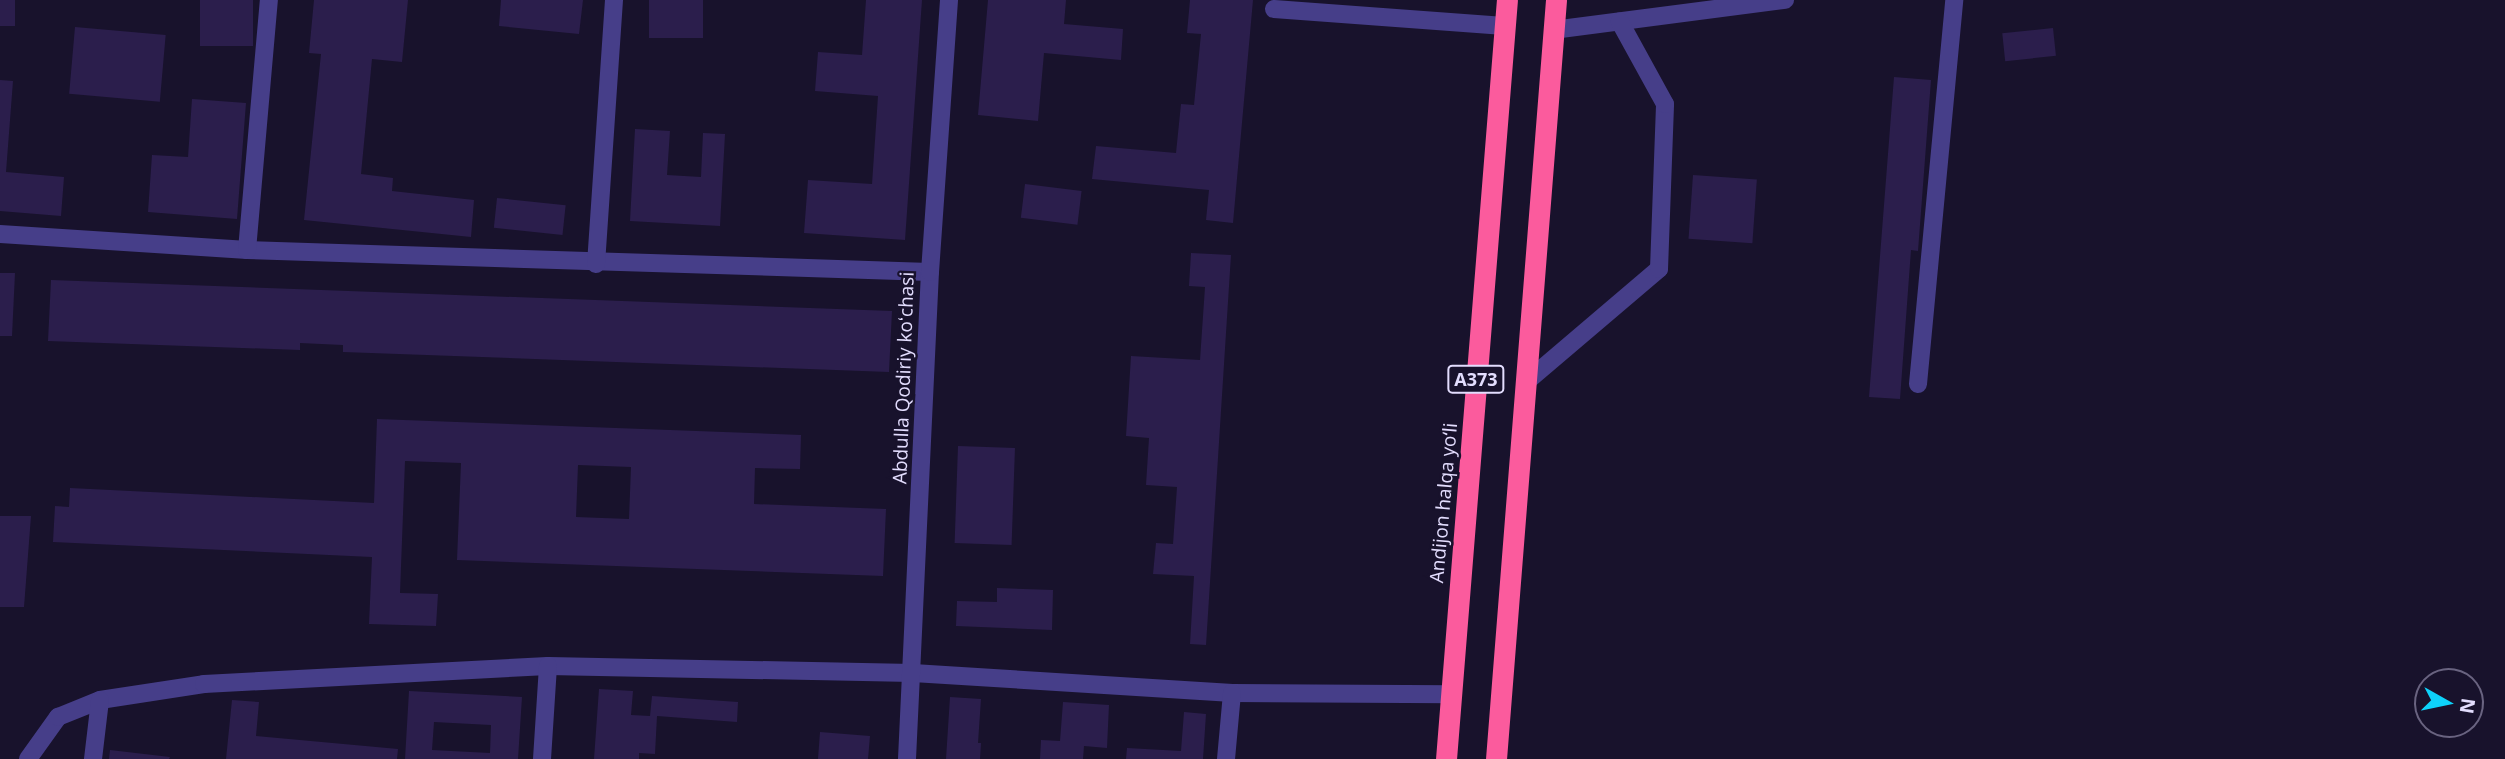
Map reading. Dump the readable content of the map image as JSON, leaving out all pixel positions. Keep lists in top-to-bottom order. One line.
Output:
{"streets":{"highway":["A373","Andijon halqa yo‘li"],"street":["Abdulla Qodiriy koʻchasi"]},"north":"right"}
